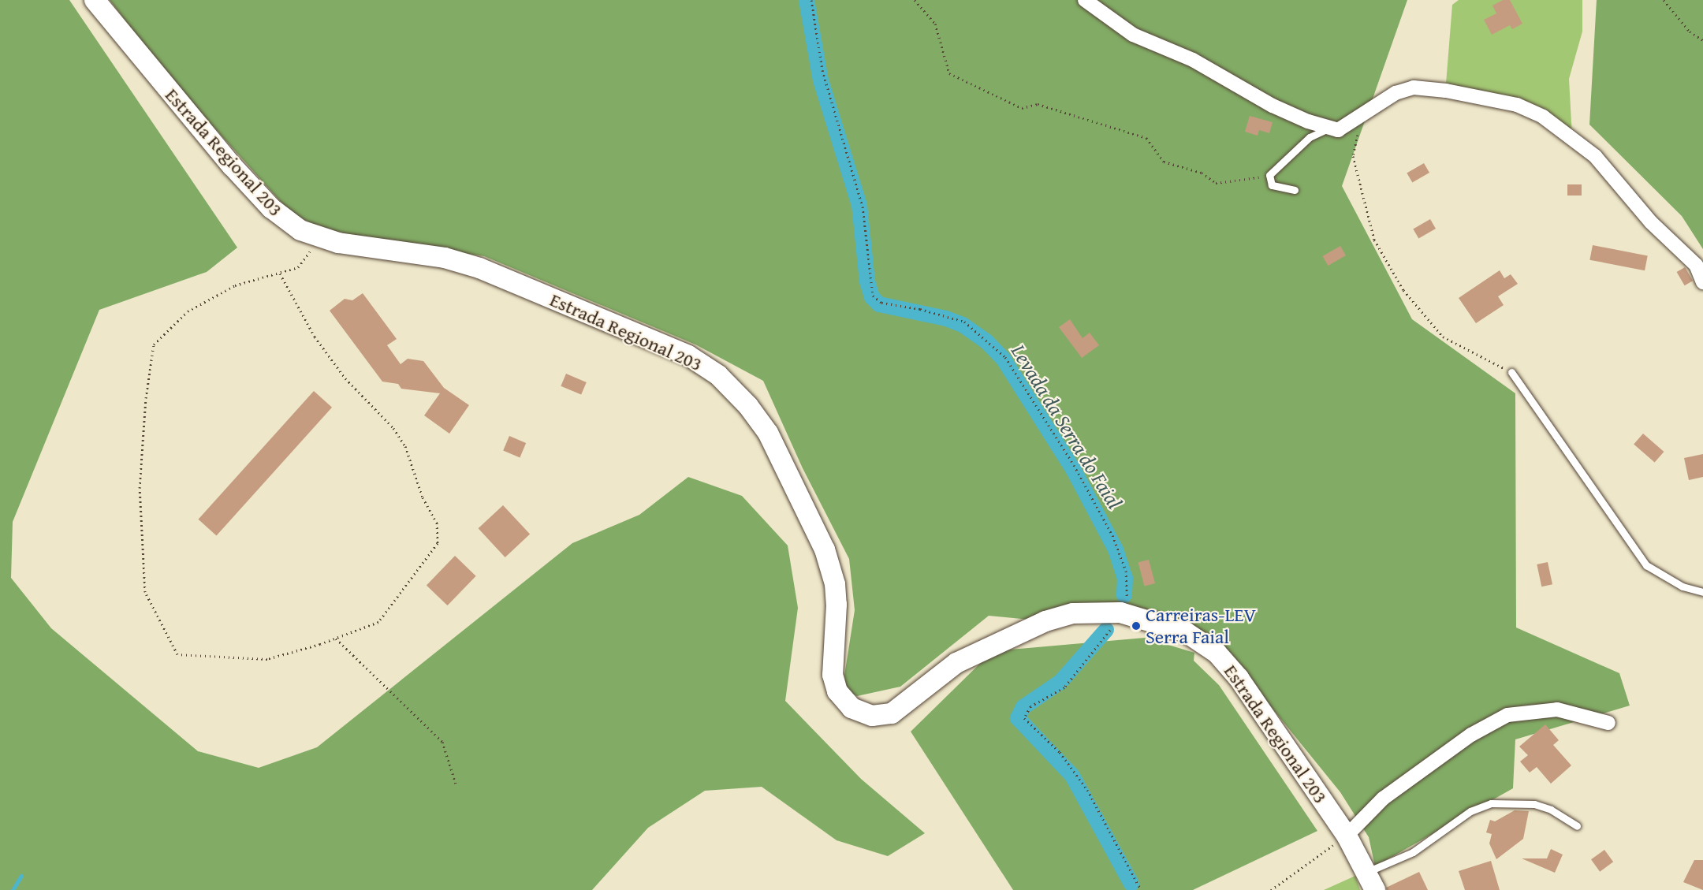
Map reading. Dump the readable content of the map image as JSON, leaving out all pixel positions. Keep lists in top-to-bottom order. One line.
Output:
{"streets":{"main road":["Estrada Regional 203"]},"water":["Levada da Serra do Faial"],"places":["Carreiras-LEV Serra Faial"]}
